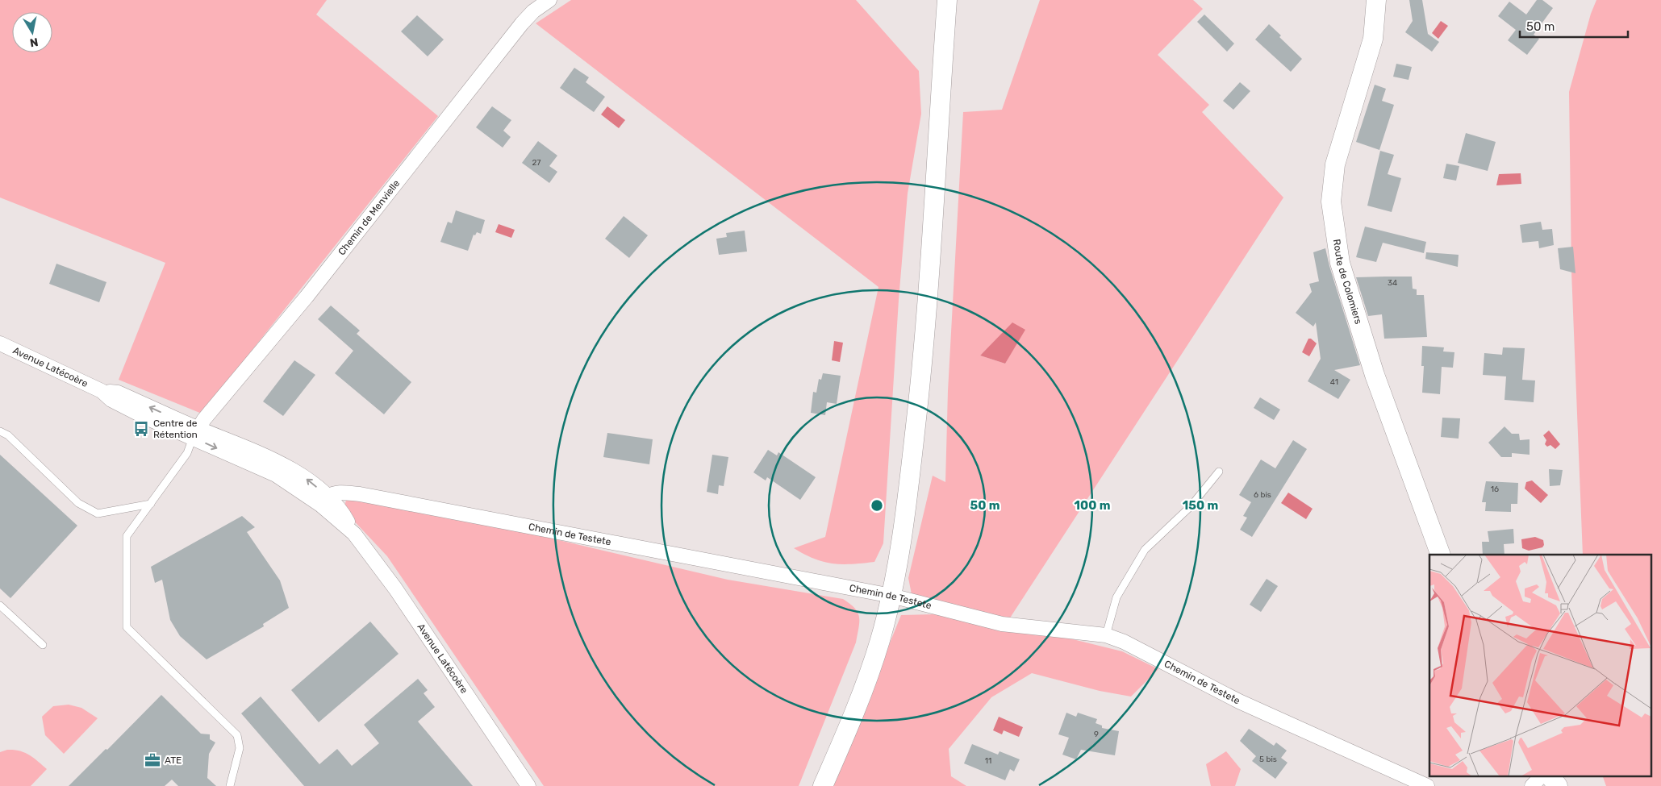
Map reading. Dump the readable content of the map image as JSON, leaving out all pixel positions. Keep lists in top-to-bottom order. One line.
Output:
{"streets":{"main road":["Route de Colomiers"],"street":["Chemin de Menvielle","Avenue Latécoère","Chemin de Testete"]},"crossings":[["Chemin de Menvielle","Avenue Latécoère"],["Avenue Latécoère","Chemin de Testete"]],"places":{"bus stop":["Centre de Rétention"],"office":["ATE"]},"house_numbers":["27","34","41","16","6 bis","9","5 bis","11"],"scale_bar":"50 m","north":"bottom","rings":["50 m","100 m","150 m"]}
